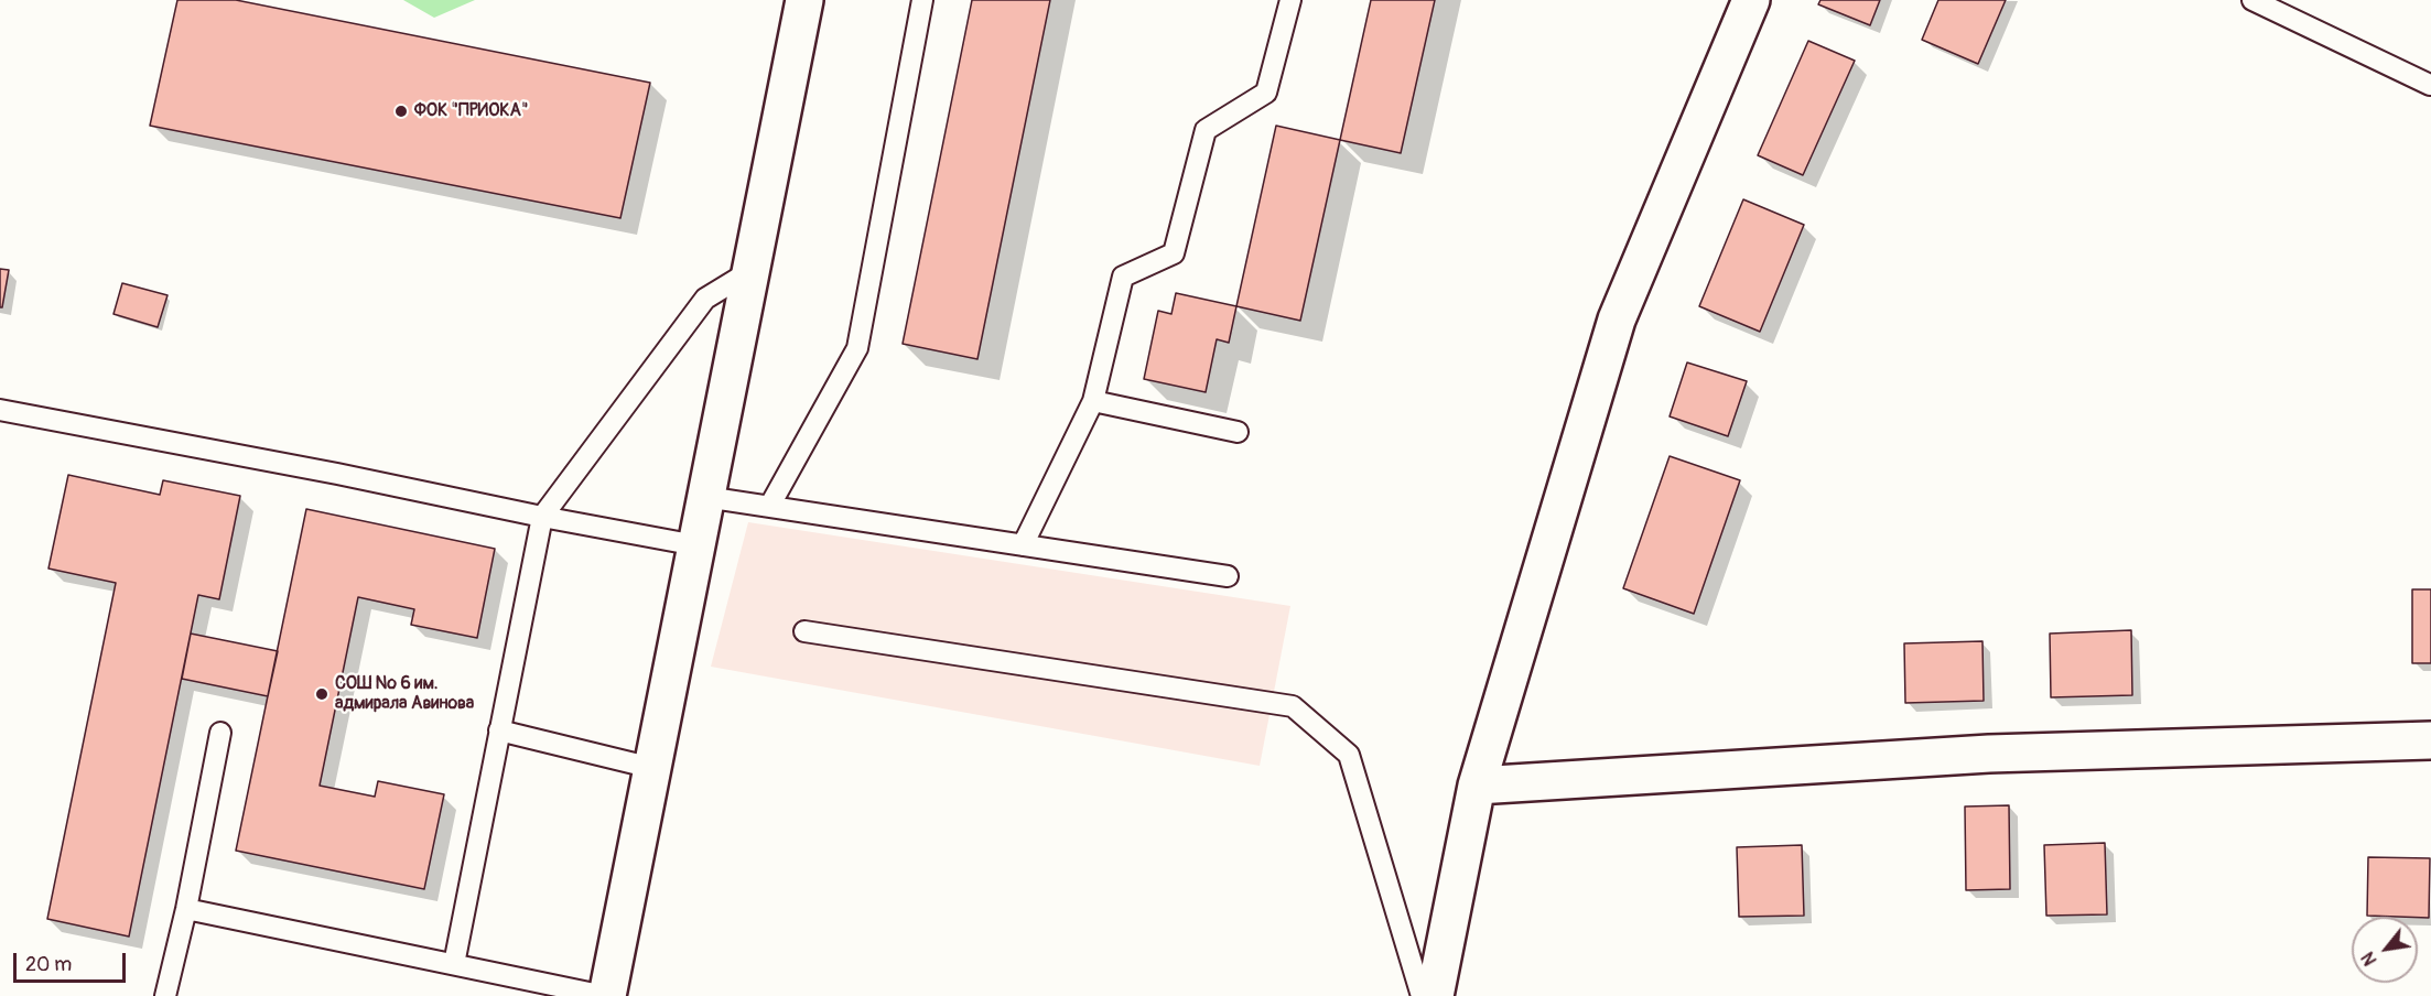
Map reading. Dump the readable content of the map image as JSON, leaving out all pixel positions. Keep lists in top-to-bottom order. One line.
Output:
{"places":["ФОК \"ПРИОКА\"","СОШ № 6 им. адмирала Авинова"],"scale_bar":"20 m","north":"bottom left"}
